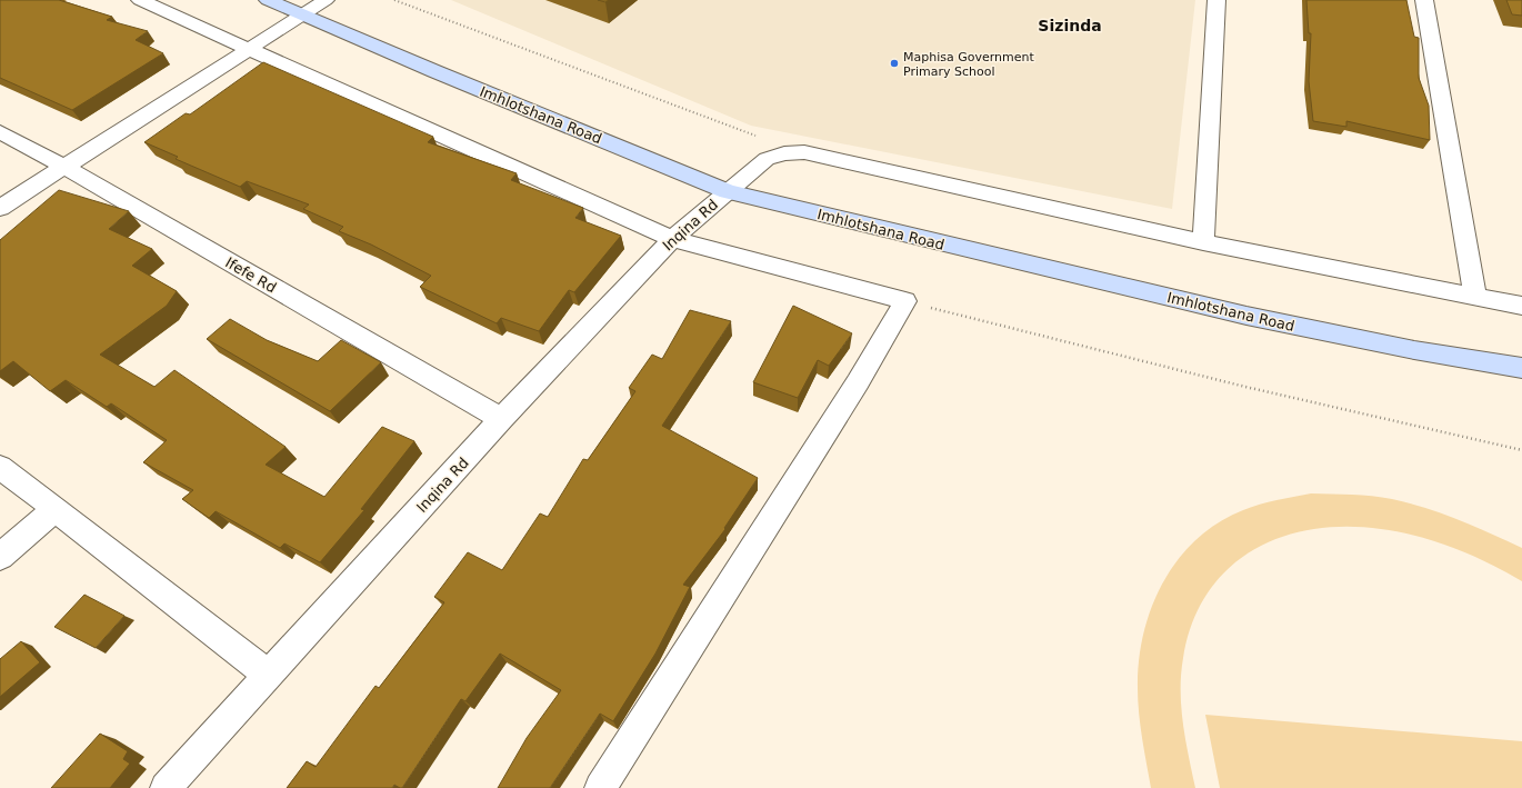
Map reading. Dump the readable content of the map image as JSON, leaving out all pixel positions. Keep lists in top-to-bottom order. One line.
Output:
{"streets":{"street":["Imhlotshana Road","Inqina Rd","Ifefe Rd"]},"crossings":[["Imhlotshana Road","Inqina Rd"],["Inqina Rd","Ifefe Rd"]],"districts":["Sizinda"],"places":["Maphisa Government Primary School"]}
